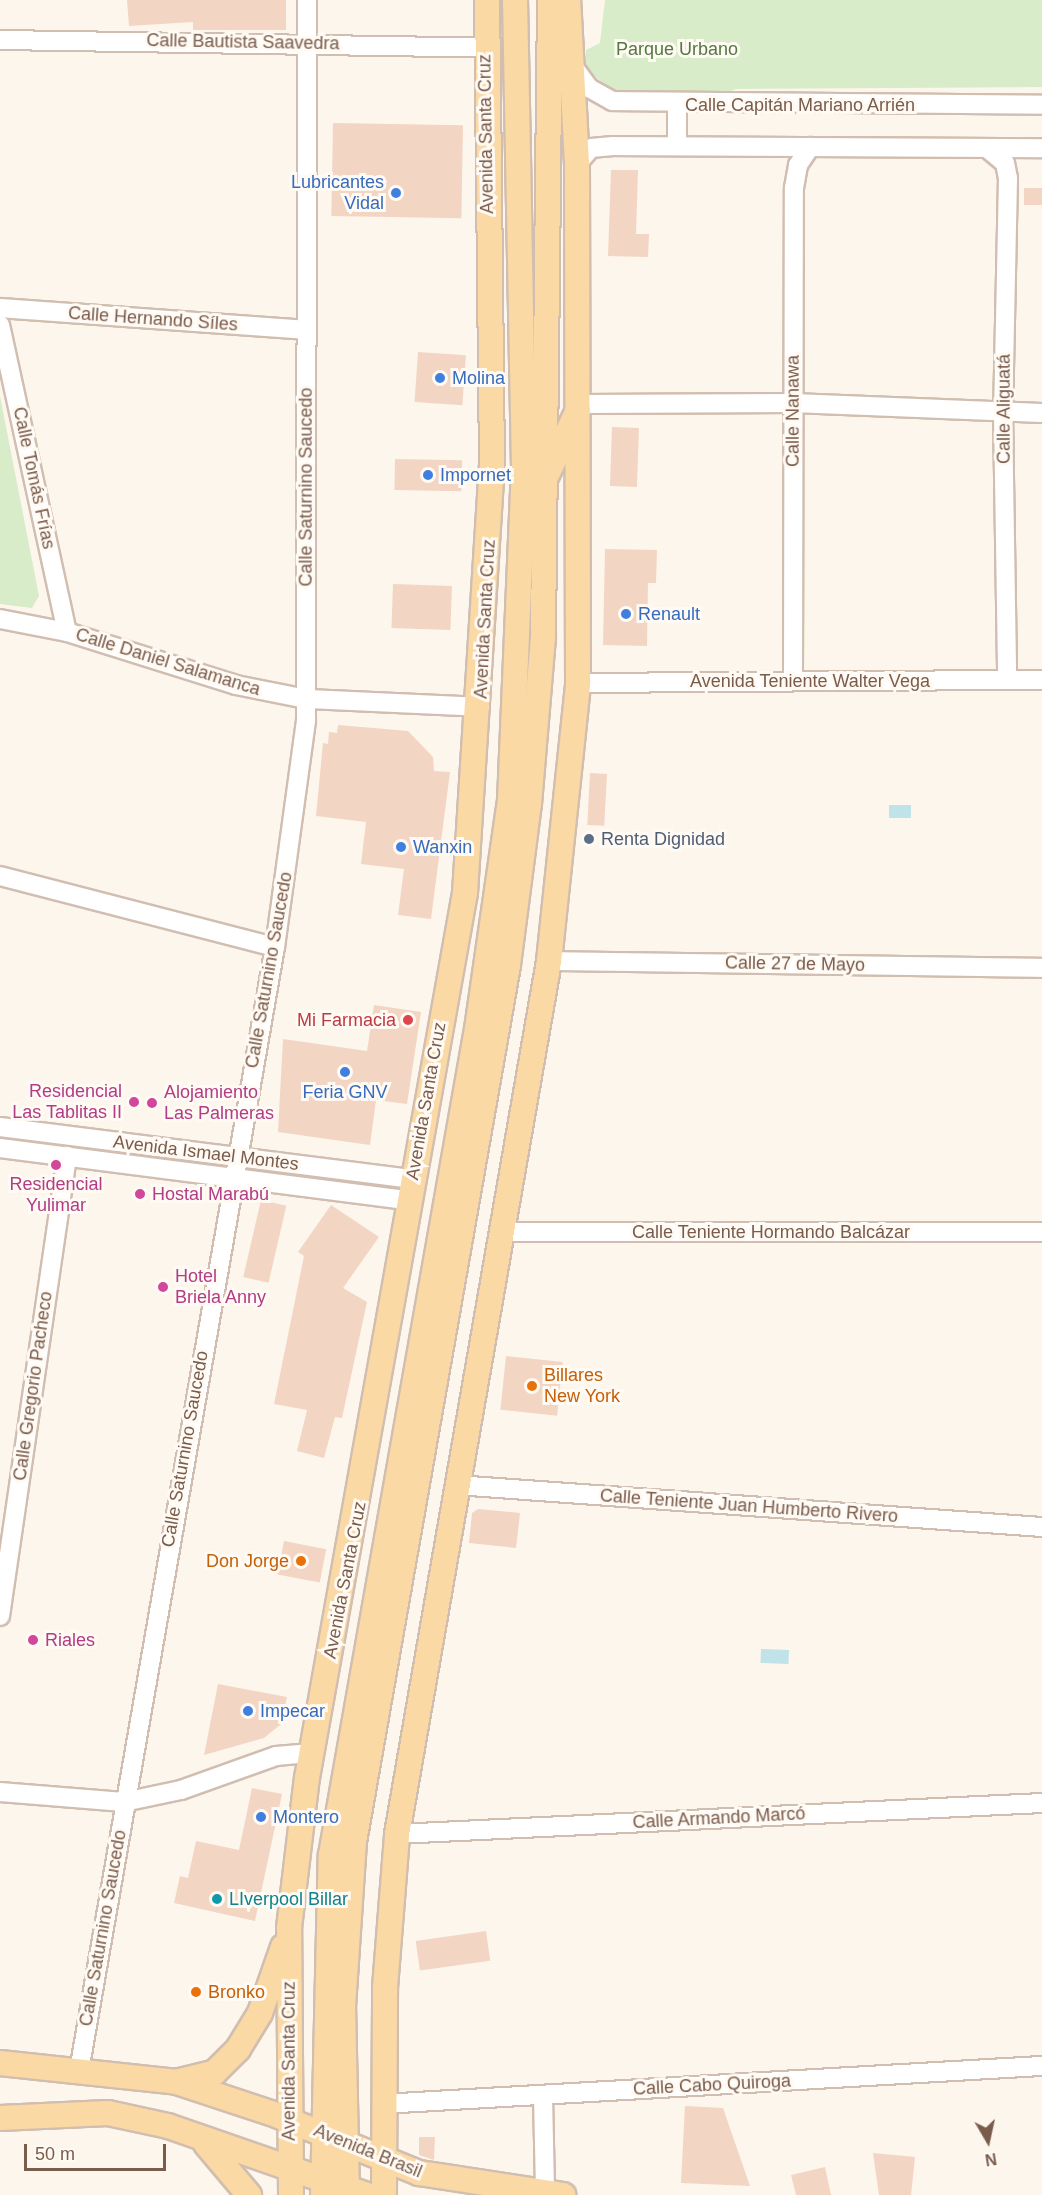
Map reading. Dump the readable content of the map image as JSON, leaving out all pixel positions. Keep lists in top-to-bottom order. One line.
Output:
{"streets":{"main road":["Avenida Santa Cruz","Avenida Brasil"],"street":["Calle Bautista Saavedra","Calle Capitán Mariano Arrién","Calle Hernando Síles","Calle Aliguatá","Calle Nanawa","Calle Tomás Frías","Calle Saturnino Saucedo","Calle Daniel Salamanca","Avenida Teniente Walter Vega","Calle 27 de Mayo","Avenida Ismael Montes","Calle Teniente Hormando Balcázar","Calle Gregorio Pacheco","Calle Teniente Juan Humberto Rivero","Calle Armando Marcó","Calle Cabo Quiroga"]},"crossings":[["Calle Bautista Saavedra","Avenida Santa Cruz"],["Calle Bautista Saavedra","Calle Saturnino Saucedo"],["Avenida Santa Cruz","Calle Daniel Salamanca"],["Avenida Santa Cruz","Avenida Ismael Montes"],["Avenida Santa Cruz","Avenida Brasil"],["Calle Hernando Síles","Calle Saturnino Saucedo"],["Calle Aliguatá","Avenida Teniente Walter Vega"],["Calle Nanawa","Avenida Teniente Walter Vega"],["Calle Tomás Frías","Calle Daniel Salamanca"],["Calle Saturnino Saucedo","Calle Daniel Salamanca"],["Calle Saturnino Saucedo","Avenida Ismael Montes"],["Calle Saturnino Saucedo","Avenida Brasil"],["Avenida Ismael Montes","Calle Gregorio Pacheco"]],"parks":["Parque Urbano"],"places":["Lubricantes Vidal","Molina","Impornet","Renault","Renta Dignidad","Wanxin","Mi Farmacia","Feria GNV","Residencial Las Tablitas II","Alojamiento Las Palmeras","Residencial Yulimar","Hostal Marabú","Hotel Briela Anny","Billares New York","Don Jorge","Riales","Impecar","Montero","LIverpool Billar","Bronko"],"scale_bar":"50 m","north":"bottom"}
